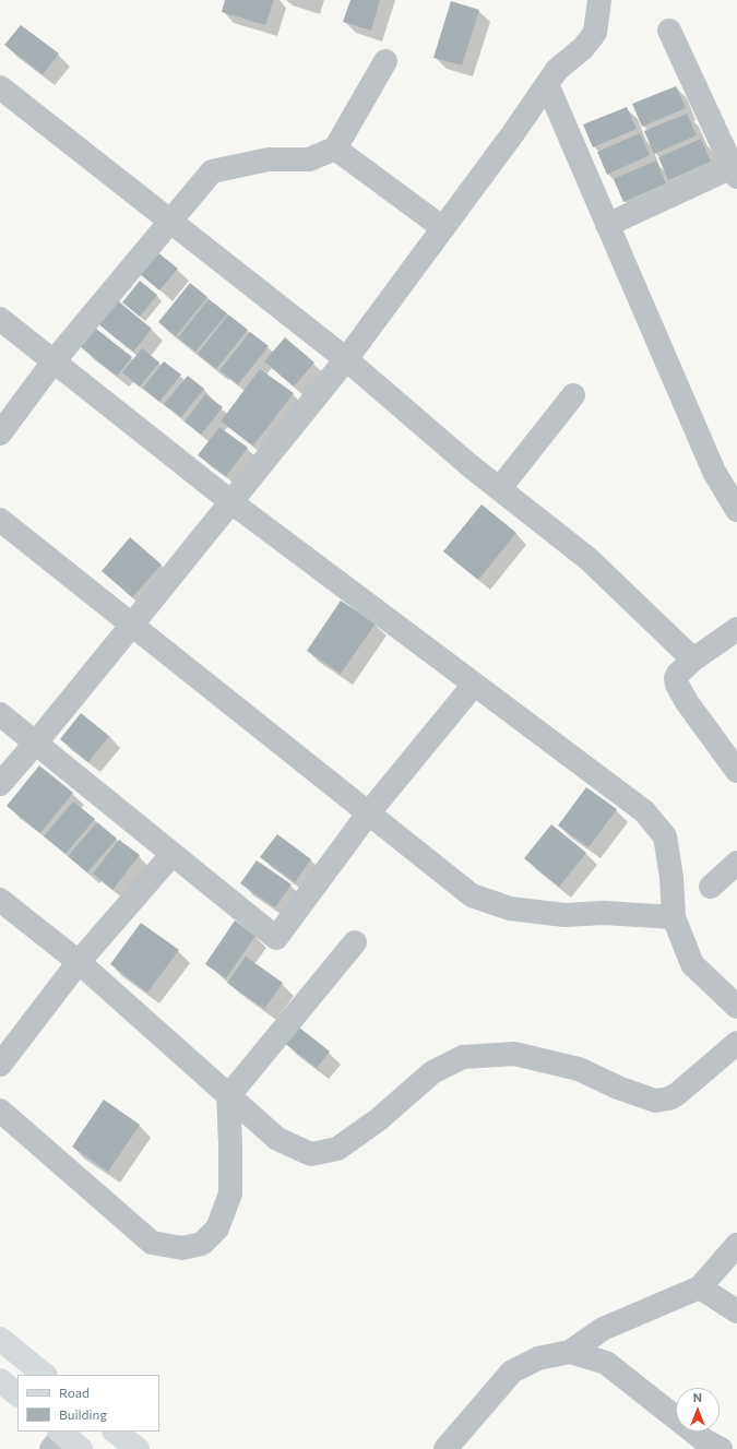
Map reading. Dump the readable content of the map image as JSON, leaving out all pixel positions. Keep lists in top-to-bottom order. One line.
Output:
{"legend":["Road","Building"],"north":"top"}
